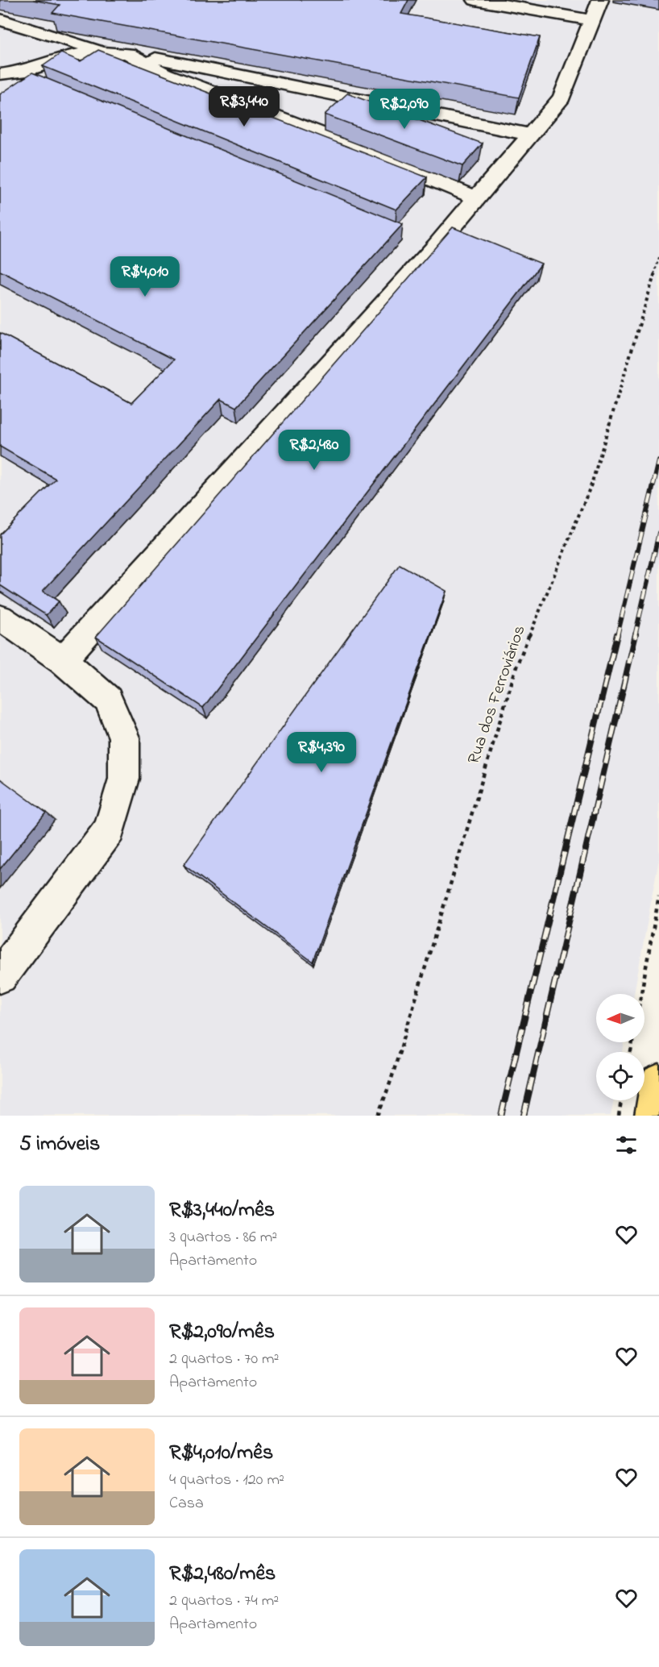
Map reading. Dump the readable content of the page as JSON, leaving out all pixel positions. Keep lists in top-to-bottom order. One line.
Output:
{"streets":{"path":["Rua dos Ferroviários"]},"north":"left","page":{"price":["R$3,440","R$2,090","R$4,010","R$2,480","R$4,390"],"heading":"5 imóveis","list":[{"name":"R$3,440/mês","note":"3 quartos · 86 m² · Apartamento"},{"name":"R$2,090/mês","note":"2 quartos · 70 m² · Apartamento"},{"name":"R$4,010/mês","note":"4 quartos · 120 m² · Casa"},{"name":"R$2,480/mês","note":"2 quartos · 74 m² · Apartamento"}]}}
